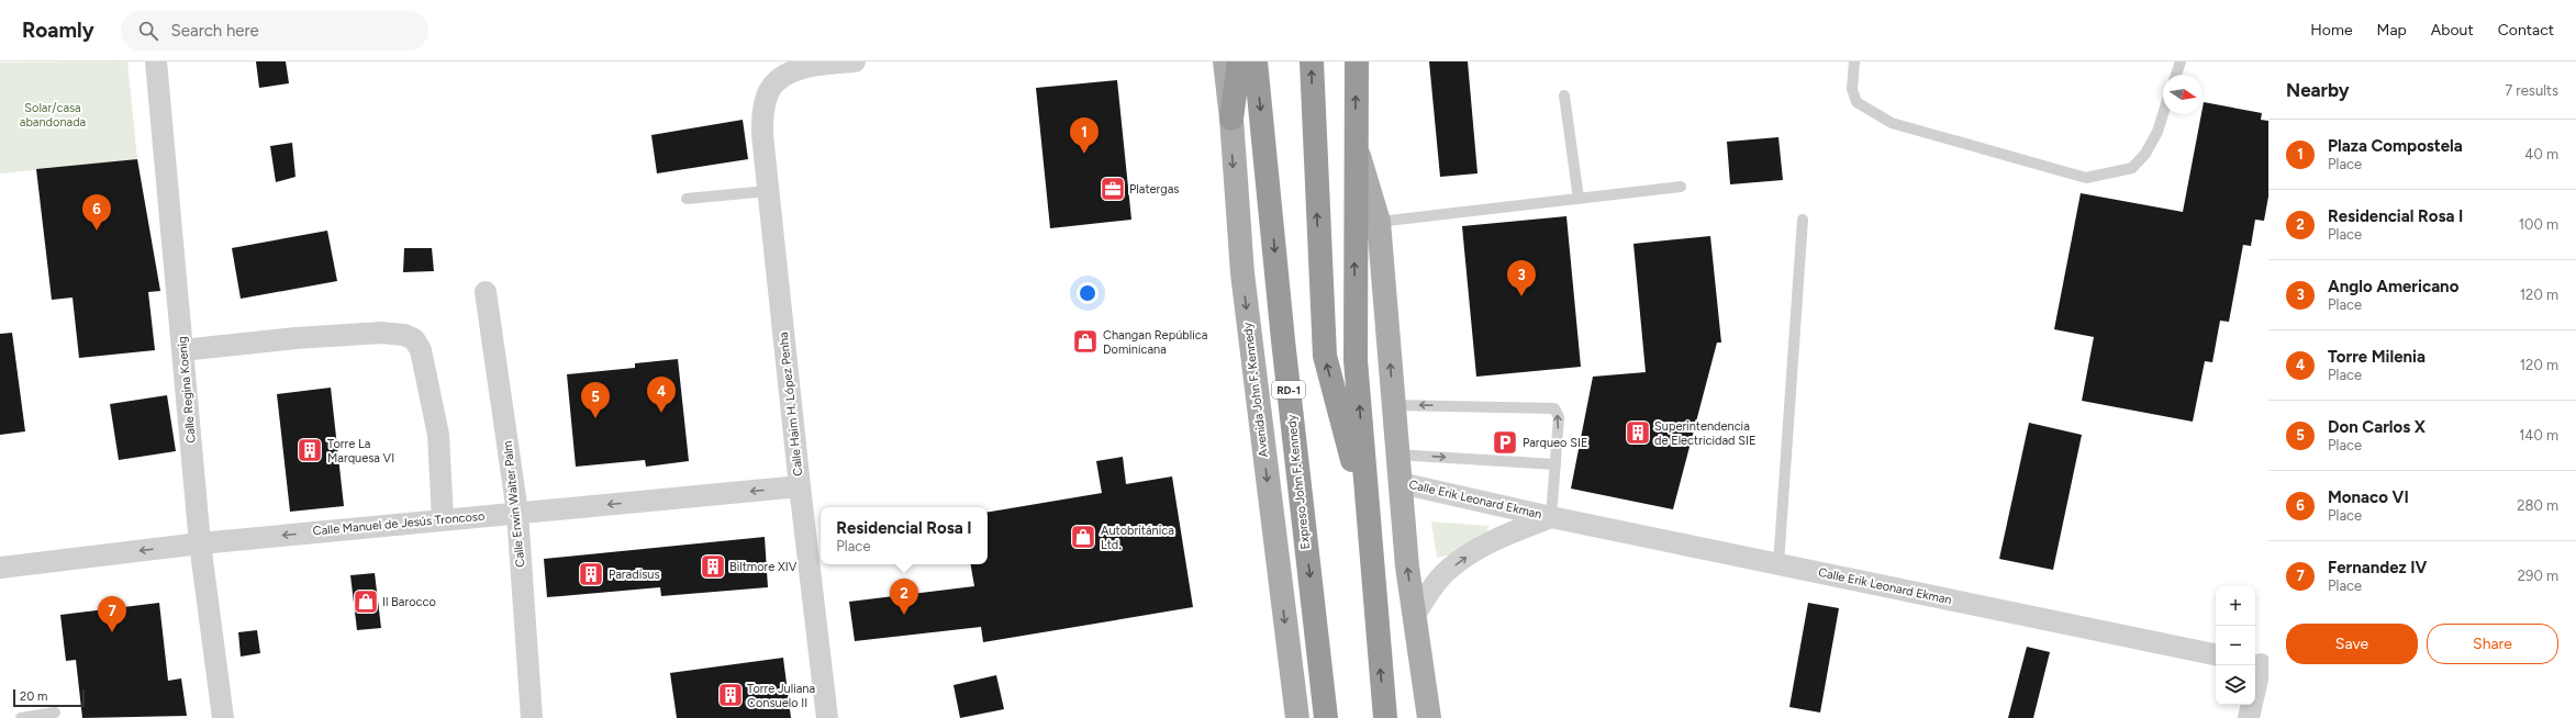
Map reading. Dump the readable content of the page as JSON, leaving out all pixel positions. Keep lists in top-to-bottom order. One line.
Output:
{"streets":{"highway":["RD-1","Expreso John F. Kennedy"],"main road":["Avenida John F. Kennedy"],"street":["Calle Regina Koenig","Calle Haim H. López Penha","Calle Erik Leonard Ekman","Calle Erwin Walter Palm","Calle Manuel de Jesús Troncoso"]},"crossings":[["Calle Regina Koenig","Calle Manuel de Jesús Troncoso"],["Calle Haim H. López Penha","Calle Manuel de Jesús Troncoso"],["Calle Erwin Walter Palm","Calle Manuel de Jesús Troncoso"]],"one_way":["Calle Manuel de Jesús Troncoso"],"parks":["Solar/casa abandonada"],"places":{"office":["Platergas"],"shop":["Changan República Dominicana","Autobritánica Ltd.","Il Barocco"],"building":["Superintendencia de Electricidad SIE","Torre La Marquesa VI","Biltmore XIV","Paradisus","Torre Juliana Consuelo II"],"parking":["Parqueo SIE"]},"scale_bar":"20 m","north":"right","page":{"header":"Roamly","search":"Search here","nav":["Home","Map","About","Contact"],"heading":["Nearby","7 results"],"pins":["1","6","3","4","5","2","7"],"list":[{"mark":"1","name":"Plaza Compostela","note":"Place","value":"40 m"},{"mark":"2","name":"Residencial Rosa I","note":"Place","value":"100 m"},{"mark":"3","name":"Anglo Americano","note":"Place","value":"120 m"},{"mark":"4","name":"Torre Milenia","note":"Place","value":"120 m"},{"mark":"5","name":"Don Carlos X","note":"Place","value":"140 m"},{"mark":"6","name":"Monaco VI","note":"Place","value":"280 m"},{"mark":"7","name":"Fernandez IV","note":"Place","value":"290 m"}],"popup":["Residencial Rosa I","Place"],"map_buttons":["+","−"],"buttons":["Save","Share"],"scale":"20 m"}}
